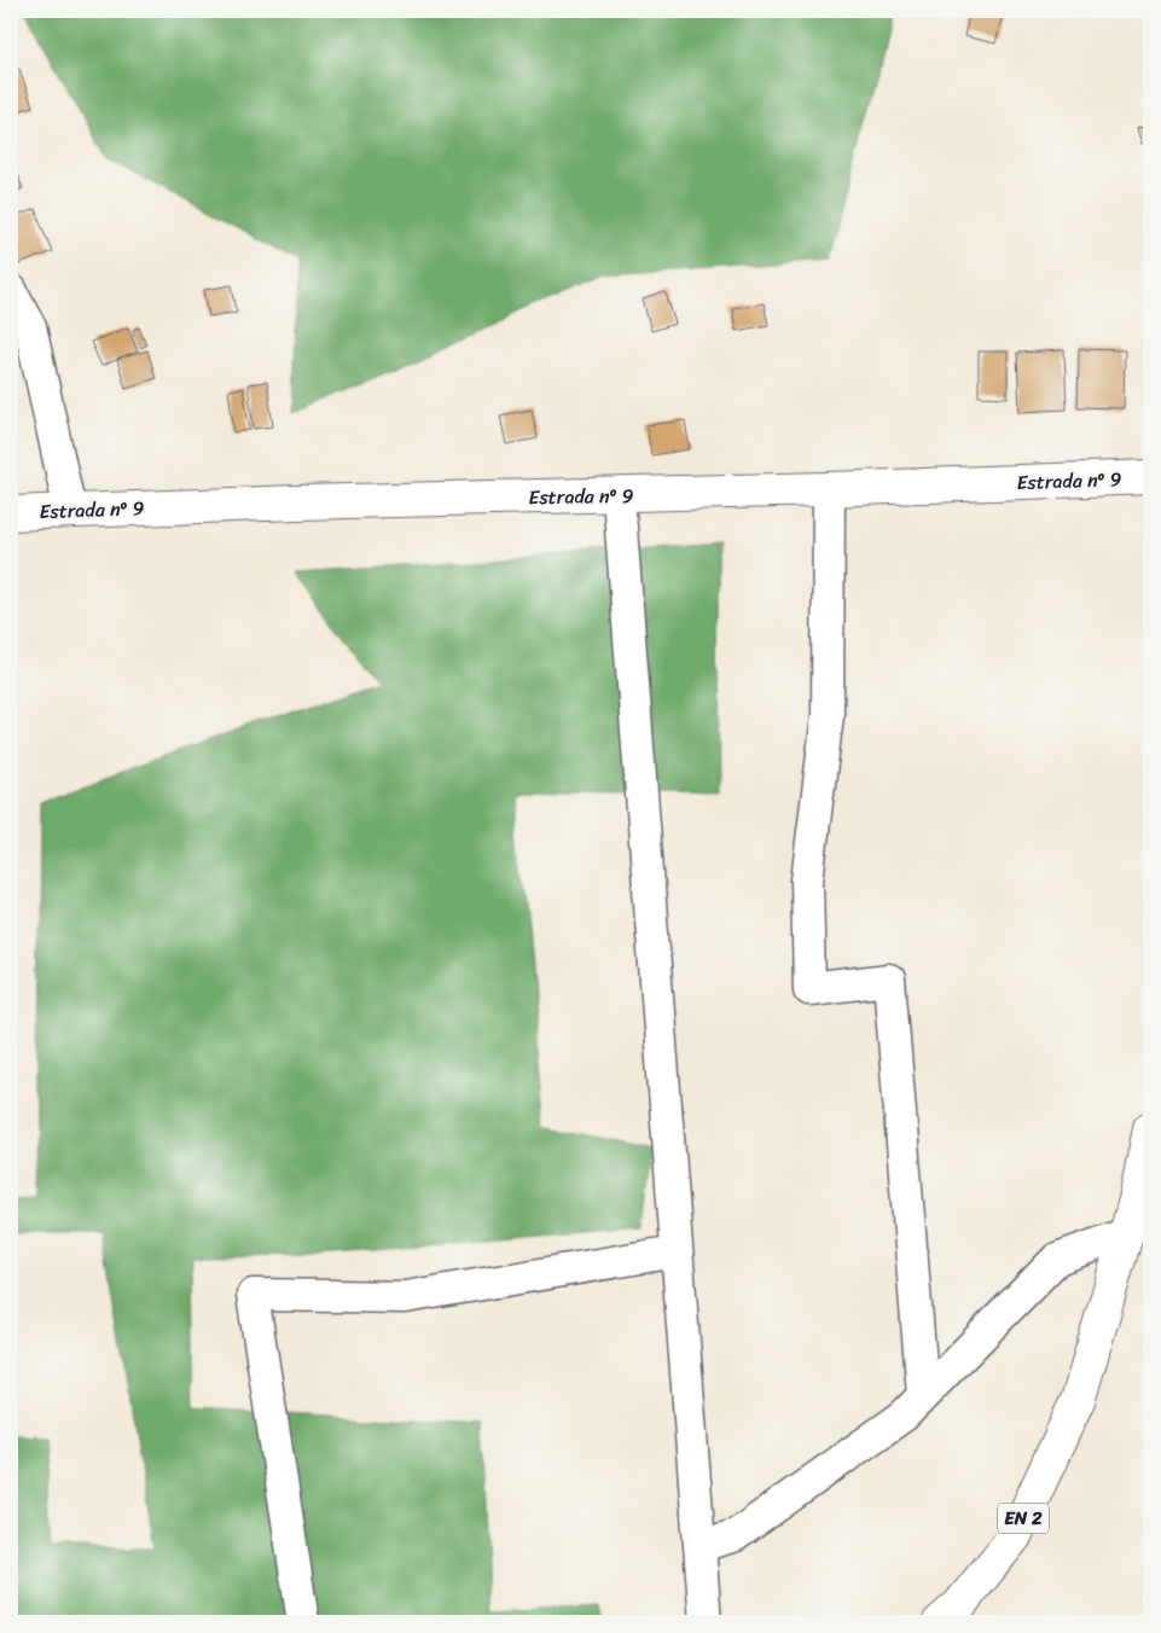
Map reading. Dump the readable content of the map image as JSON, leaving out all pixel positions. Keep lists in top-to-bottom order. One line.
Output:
{"streets":{"main road":["Estrada nº 9","EN 2"]}}
